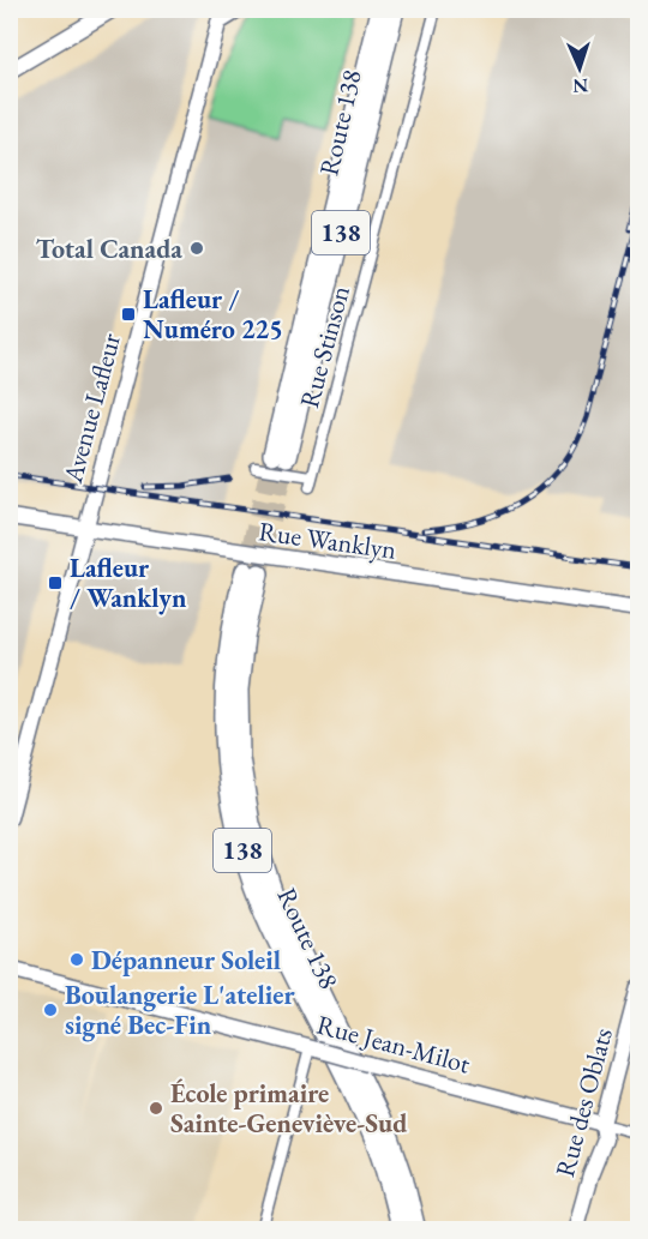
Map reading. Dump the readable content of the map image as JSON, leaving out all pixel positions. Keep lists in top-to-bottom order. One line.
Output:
{"streets":{"highway":["Route 138","138"],"street":["Rue Stinson","Avenue Lafleur","Rue Wanklyn","Rue Jean-Milot","Rue des Oblats"]},"crossings":[["Avenue Lafleur","Rue Wanklyn"],["Rue Jean-Milot","Rue des Oblats"]],"places":{"other":["Total Canada","Dépanneur Soleil","Boulangerie L'atelier signé Bec-Fin","École primaire Sainte-Geneviève-Sud"],"transit":["Lafleur / Numéro 225","Lafleur / Wanklyn"]},"north":"bottom"}
